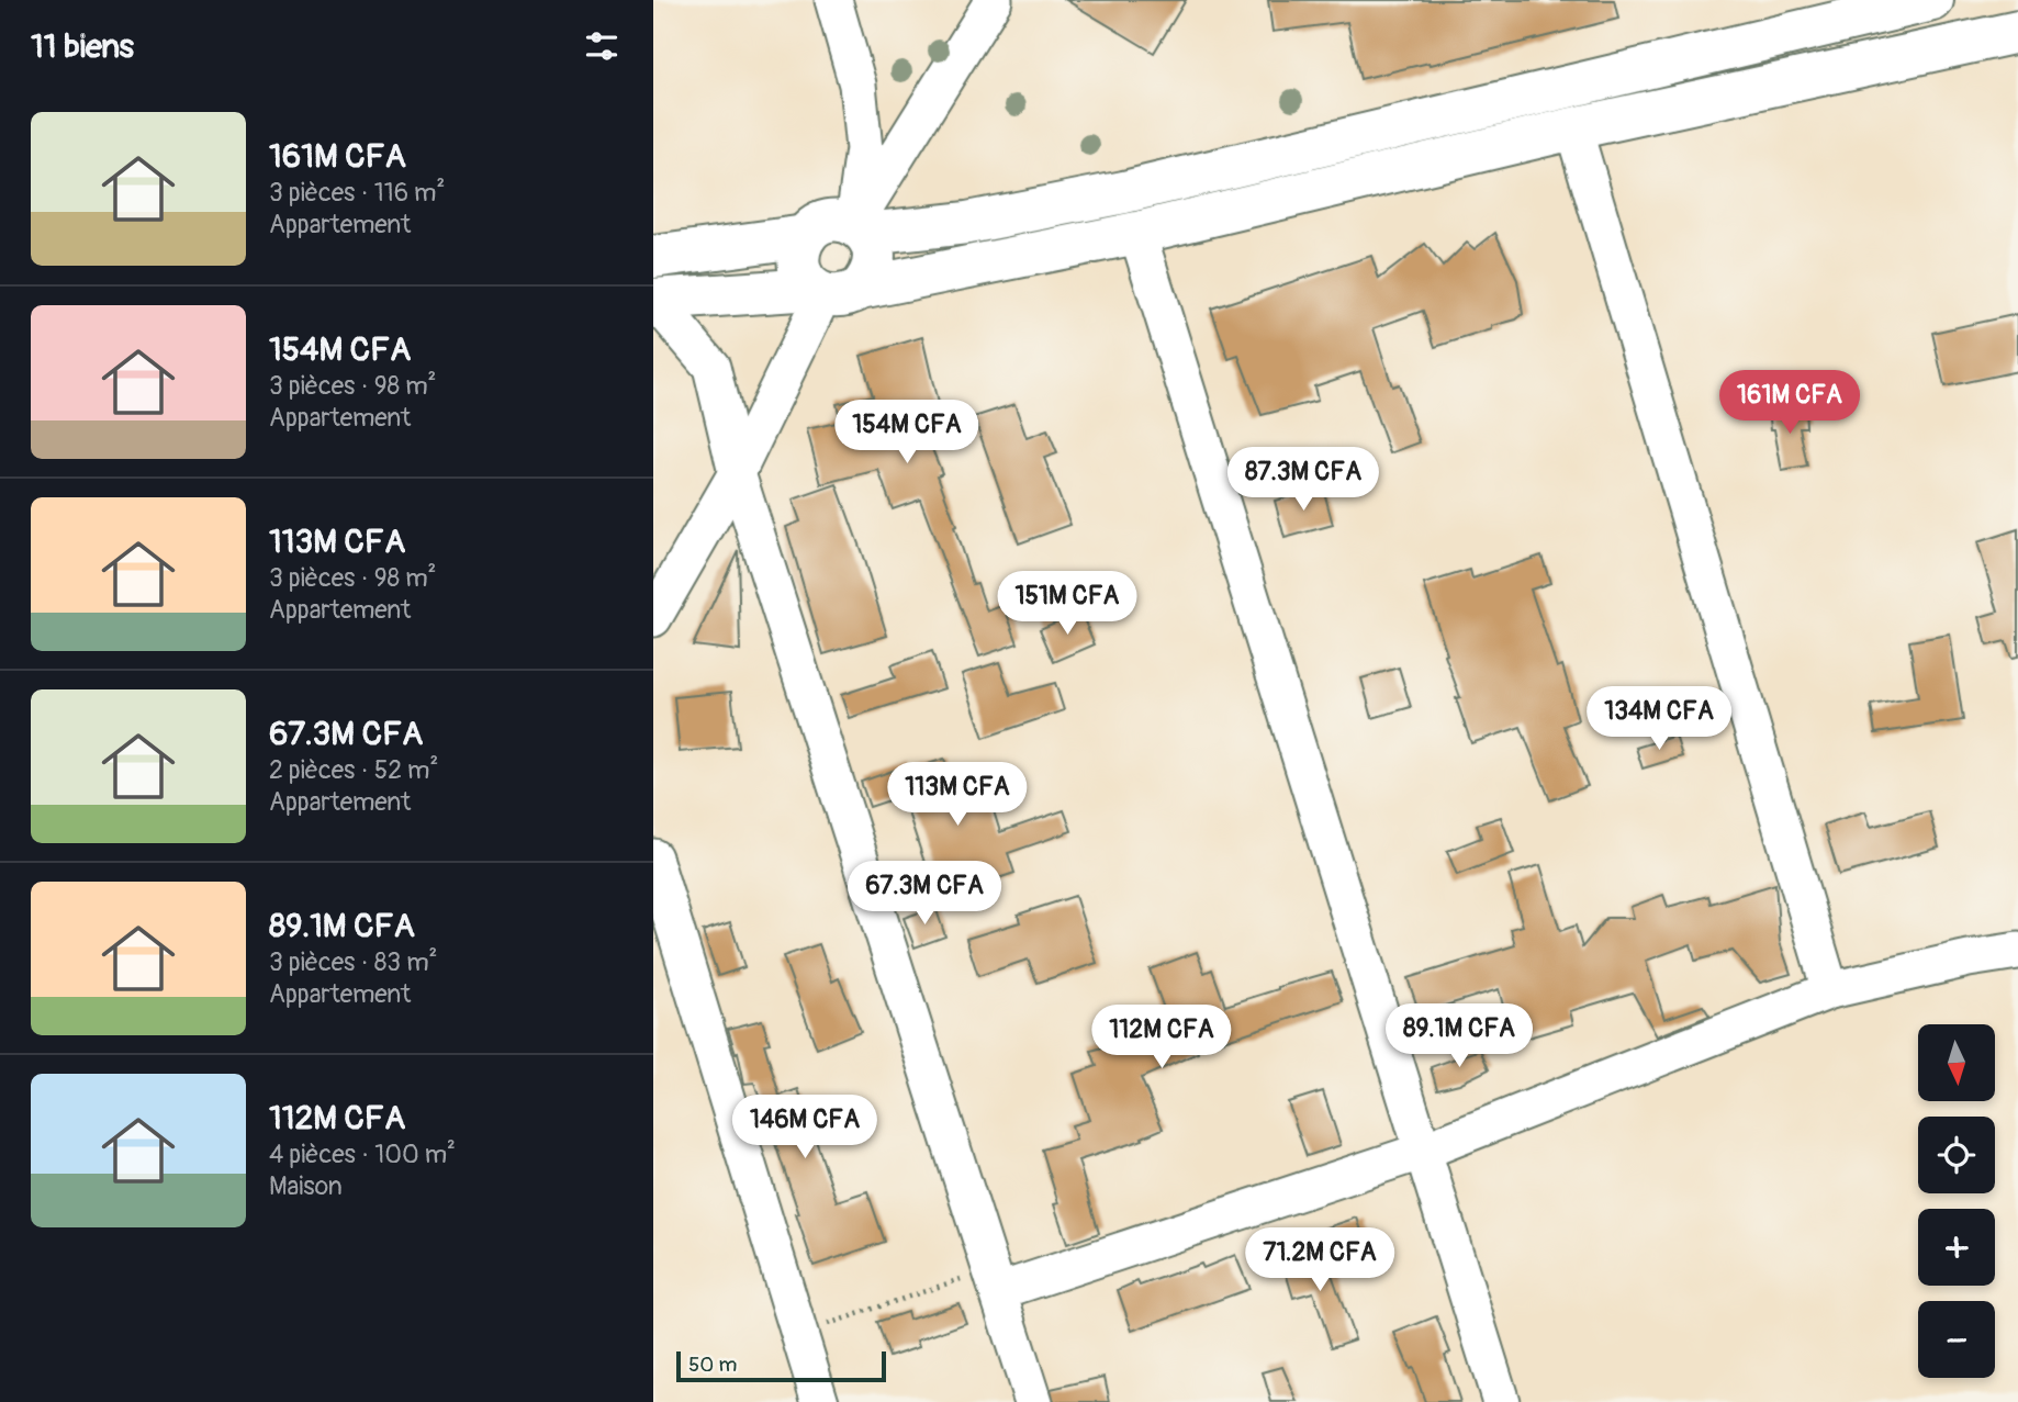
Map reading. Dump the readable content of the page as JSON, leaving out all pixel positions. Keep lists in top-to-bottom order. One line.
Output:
{"scale_bar":"50 m","north":"bottom","page":{"heading":"11 biens","list":[{"name":"161M CFA","note":"3 pièces · 116 m² · Appartement"},{"name":"154M CFA","note":"3 pièces · 98 m² · Appartement"},{"name":"113M CFA","note":"3 pièces · 98 m² · Appartement"},{"name":"67.3M CFA","note":"2 pièces · 52 m² · Appartement"},{"name":"89.1M CFA","note":"3 pièces · 83 m² · Appartement"},{"name":"112M CFA","note":"4 pièces · 100 m² · Maison"}],"price":["161M CFA","154M CFA","87.3M CFA","151M CFA","134M CFA","113M CFA","67.3M CFA","89.1M CFA","112M CFA","146M CFA","71.2M CFA"],"map_buttons":["+","−"],"scale":"50 m"}}
